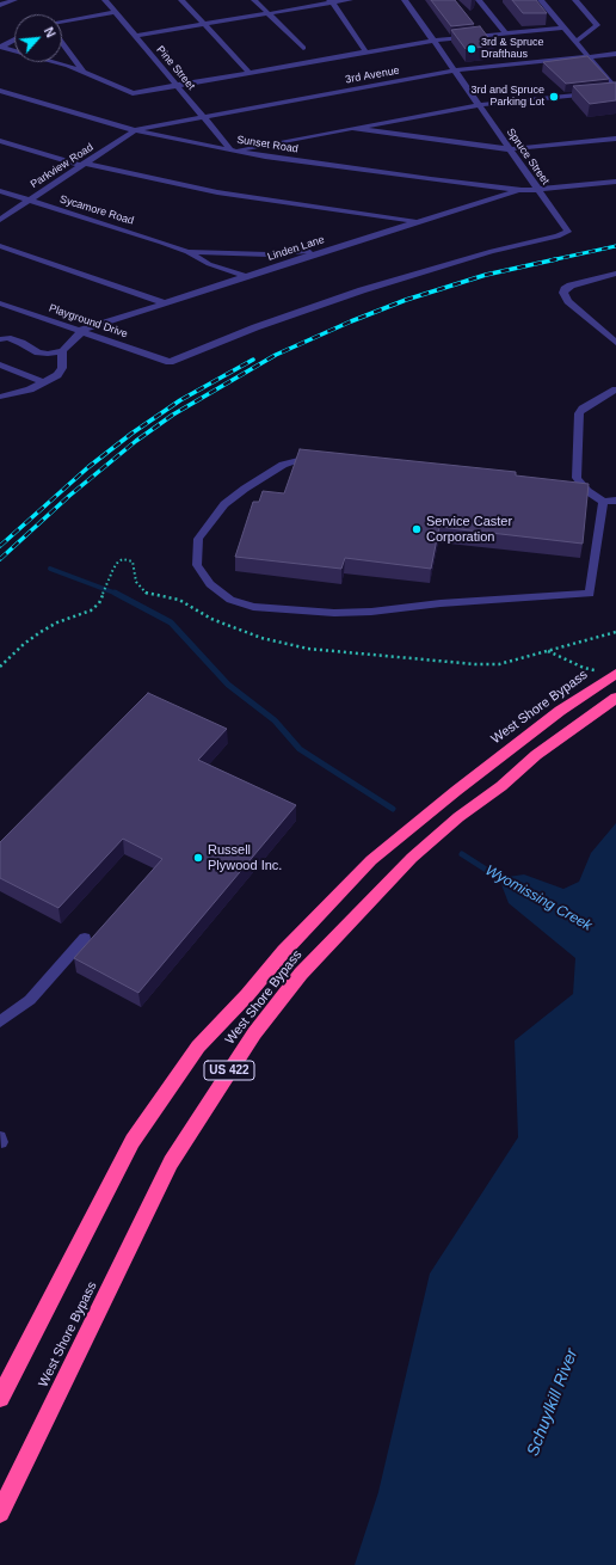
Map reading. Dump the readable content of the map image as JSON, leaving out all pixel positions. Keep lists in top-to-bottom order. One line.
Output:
{"streets":{"highway":["West Shore Bypass","US 422"],"street":["Pine Street","3rd Avenue","Sunset Road","Spruce Street","Parkview Road","Sycamore Road","Linden Lane","Playground Drive"]},"crossings":[["Pine Street","3rd Avenue"],["Pine Street","Sunset Road"],["3rd Avenue","Sunset Road"],["3rd Avenue","Spruce Street"],["3rd Avenue","Parkview Road"],["Sunset Road","Spruce Street"],["Sunset Road","Parkview Road"],["Sunset Road","Linden Lane"],["Spruce Street","Playground Drive"],["Parkview Road","Sycamore Road"],["Sycamore Road","Linden Lane"],["Linden Lane","Playground Drive"]],"water":["Wyomissing Creek","Schuylkill River"],"places":["3rd & Spruce Drafthaus","3rd and Spruce Parking Lot","Service Caster Corporation","Russell Plywood Inc."],"north":"top right"}
